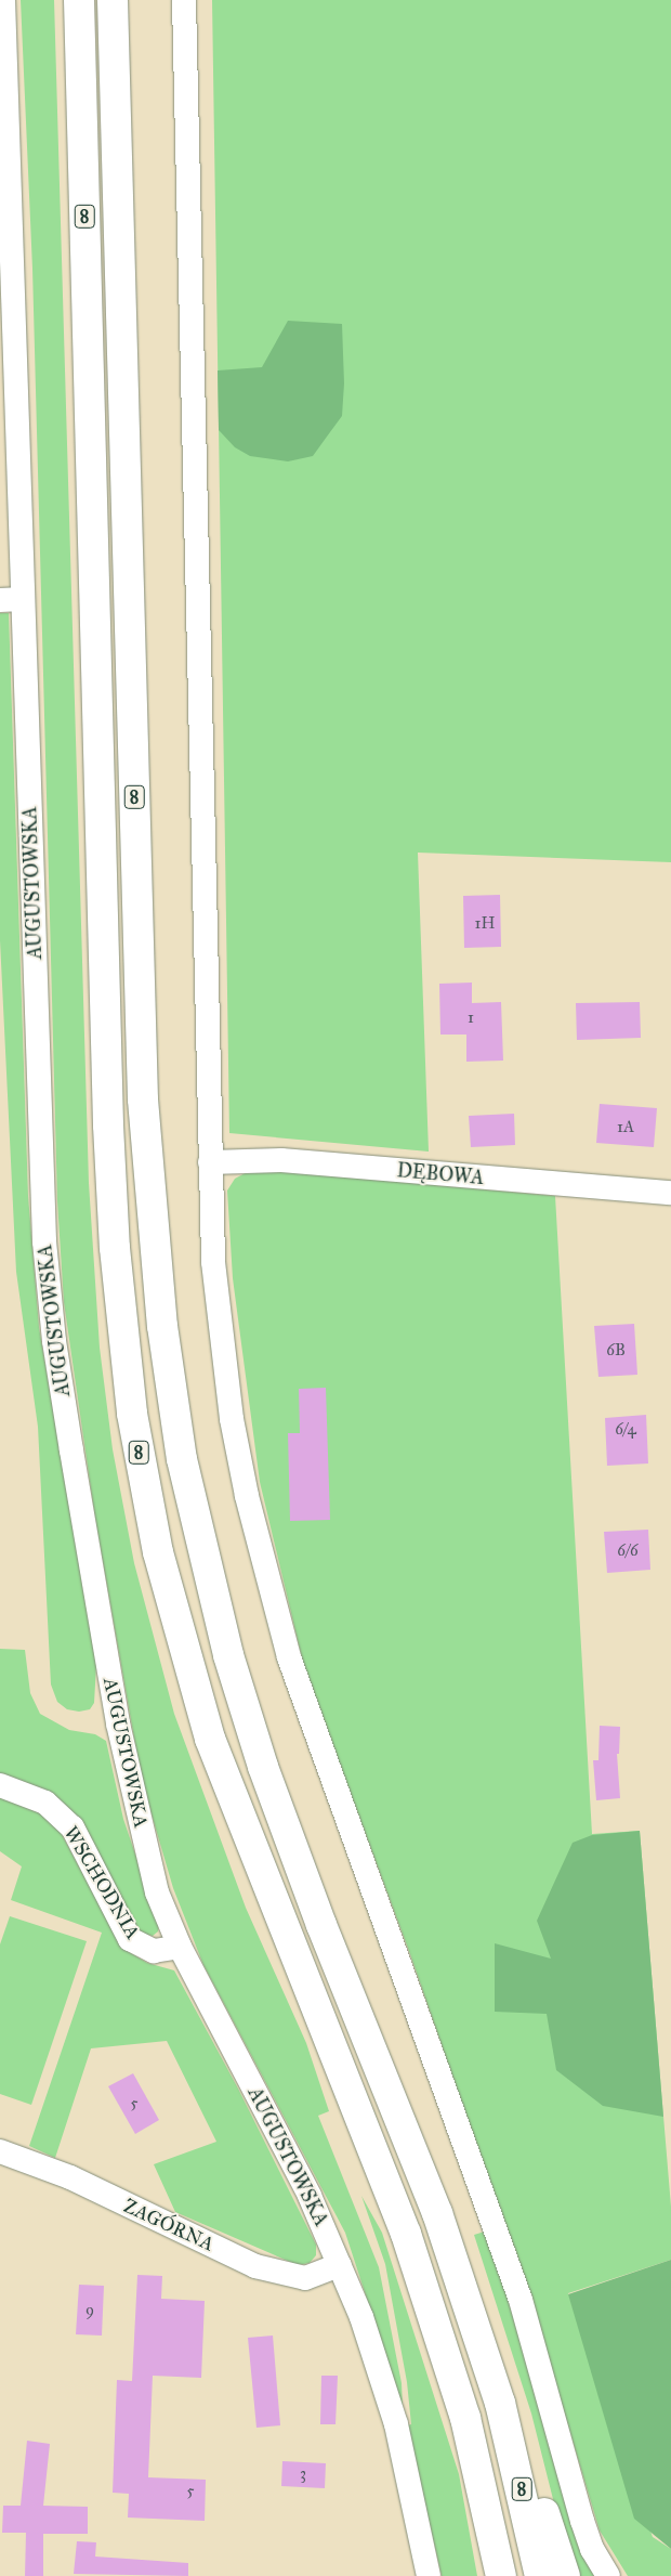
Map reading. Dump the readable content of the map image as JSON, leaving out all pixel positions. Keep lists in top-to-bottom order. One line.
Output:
{"streets":{"highway":["8"],"street":["AUGUSTOWSKA","DĘBOWA","WSCHODNIA","ZAGÓRNA"]},"crossings":[["AUGUSTOWSKA","WSCHODNIA"],["AUGUSTOWSKA","ZAGÓRNA"]],"house_numbers":["1H","1","1A","6B","6/4","6/6","5","9","3","5"]}
